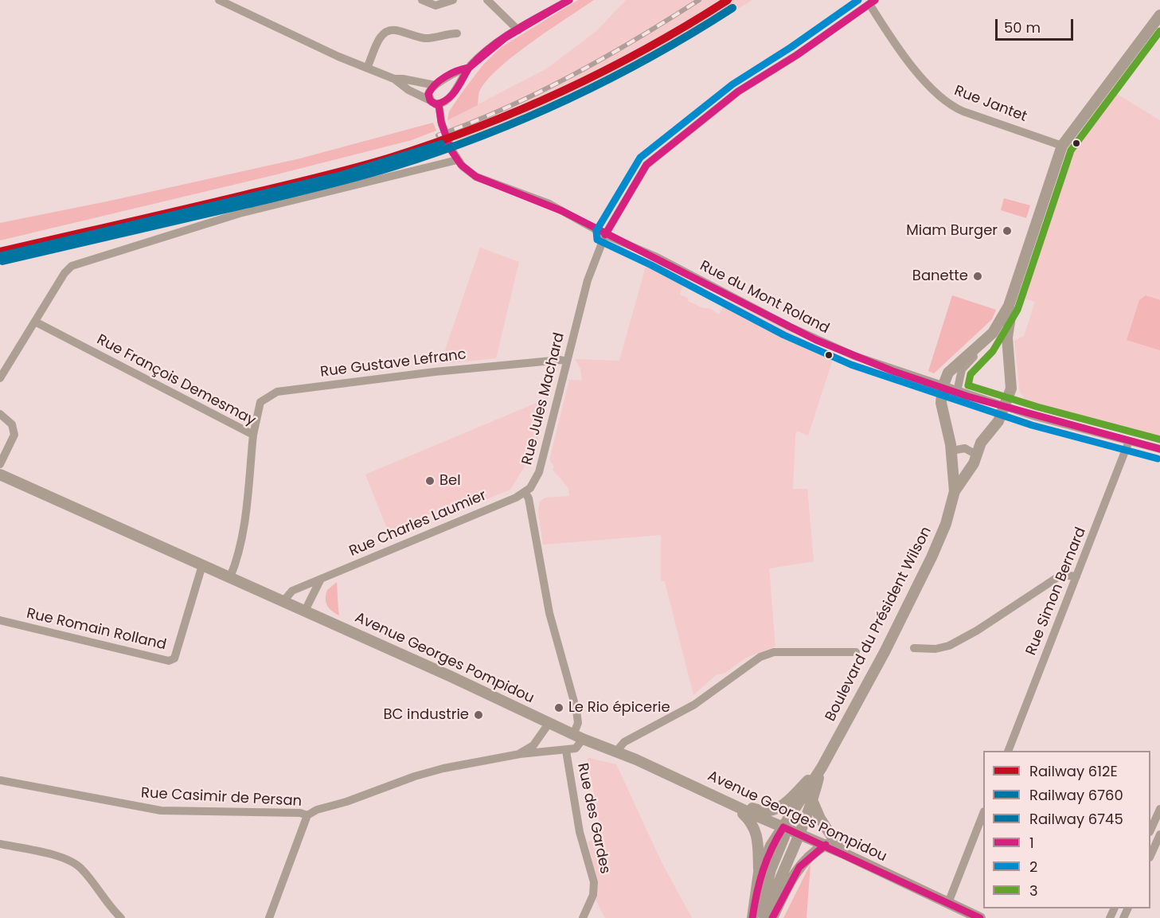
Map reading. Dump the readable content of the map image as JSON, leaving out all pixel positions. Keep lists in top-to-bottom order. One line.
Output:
{"streets":{"main road":["Boulevard du Président Wilson","Avenue Georges Pompidou"],"street":["Rue Jantet","Rue du Mont Roland","Rue Gustave Lefranc","Rue François Demesmay","Rue Jules Machard","Rue Charles Laumier","Rue Simon Bernard","Rue Romain Rolland","Rue Casimir de Persan","Rue des Gardes"]},"crossings":[["Rue Jantet","Rue Jules Machard"],["Rue Jantet","Boulevard du Président Wilson"],["Rue du Mont Roland","Rue Jules Machard"],["Rue du Mont Roland","Rue Simon Bernard"],["Rue du Mont Roland","Boulevard du Président Wilson"],["Rue Gustave Lefranc","Rue François Demesmay"],["Rue Gustave Lefranc","Rue Jules Machard"],["Rue François Demesmay","Avenue Georges Pompidou"],["Rue Jules Machard","Rue Charles Laumier"],["Rue Charles Laumier","Avenue Georges Pompidou"],["Boulevard du Président Wilson","Avenue Georges Pompidou"],["Rue Romain Rolland","Avenue Georges Pompidou"],["Avenue Georges Pompidou","Rue Casimir de Persan"],["Rue Casimir de Persan","Rue des Gardes"]],"places":["Miam Burger","Banette","Bel","Le Rio épicerie","BC industrie"],"lines":["rail line 612E","transit line 1","transit line 2","rail line 6760","transit line 3","rail line 6745"],"legend":["Railway 612E","Railway 6760","Railway 6745","1","2","3"],"scale_bar":"50 m"}
